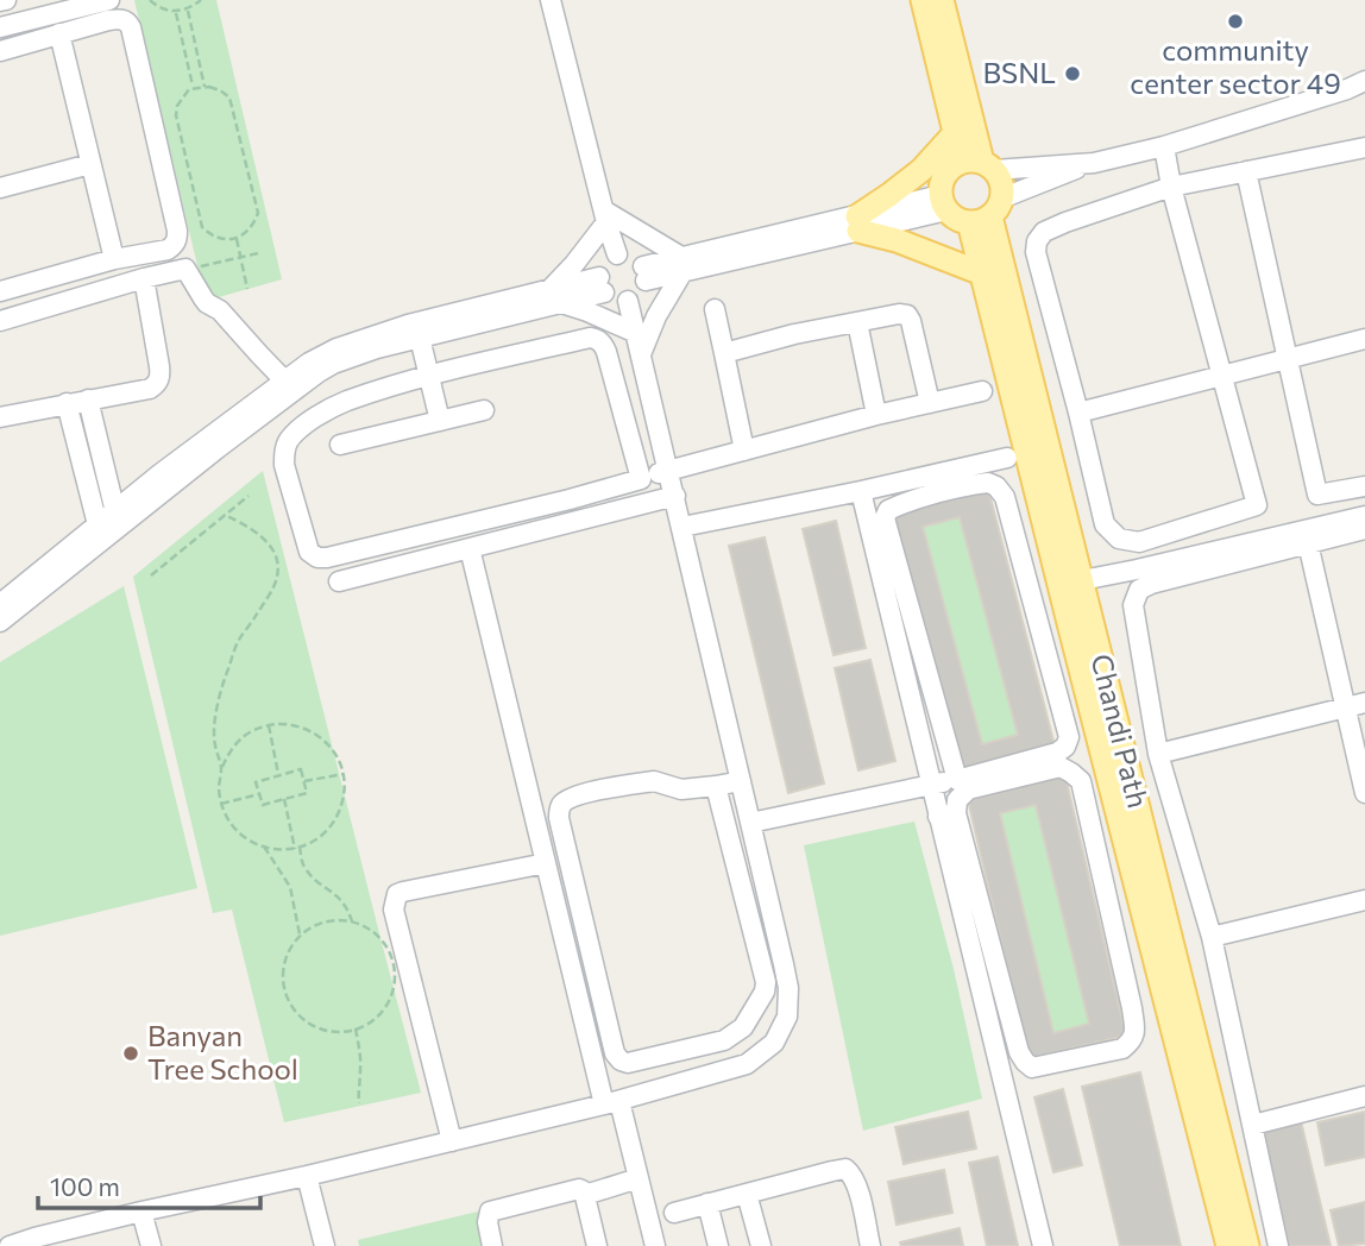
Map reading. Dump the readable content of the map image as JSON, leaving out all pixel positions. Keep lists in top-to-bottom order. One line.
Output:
{"streets":{"main road":["Chandi Path"]},"places":["community center sector 49","BSNL","Banyan Tree School"],"scale_bar":"100 m"}
